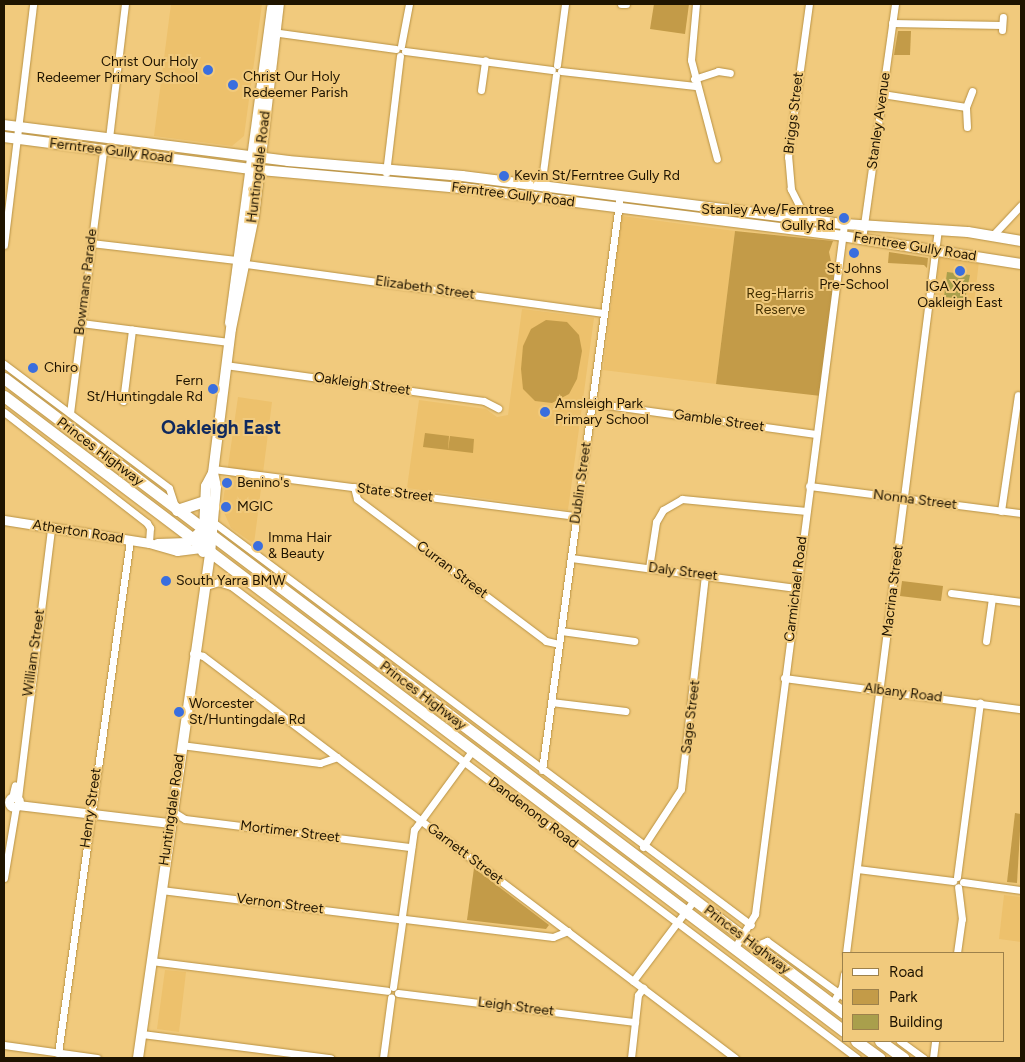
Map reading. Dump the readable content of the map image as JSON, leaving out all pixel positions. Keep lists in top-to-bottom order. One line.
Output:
{"streets":{"highway":["Princes Highway"],"main road":["Ferntree Gully Road","Huntingdale Road"],"street":["Briggs Street","Stanley Avenue","Bowmans Parade","Elizabeth Street","Oakleigh Street","Gamble Street","Dublin Street","State Street","Nonna Street","Atherton Road","Curran Street","Daly Street","Carmichael Road","Macrina Street","William Street","Albany Road","Sage Street","Henry Street","Dandenong Road","Mortimer Street","Garnett Street","Vernon Street","Leigh Street"]},"crossings":[["Briggs Street","Ferntree Gully Road"],["Stanley Avenue","Ferntree Gully Road"],["Ferntree Gully Road","Huntingdale Road"],["Ferntree Gully Road","Bowmans Parade"],["Ferntree Gully Road","Dublin Street"],["Ferntree Gully Road","Carmichael Road"],["Ferntree Gully Road","Macrina Street"],["Huntingdale Road","Elizabeth Street"],["Huntingdale Road","Oakleigh Street"],["Huntingdale Road","Princes Highway"],["Huntingdale Road","State Street"],["Huntingdale Road","Atherton Road"],["Huntingdale Road","Dandenong Road"],["Huntingdale Road","Mortimer Street"],["Huntingdale Road","Garnett Street"],["Huntingdale Road","Vernon Street"],["Huntingdale Road","Leigh Street"],["Bowmans Parade","Elizabeth Street"],["Elizabeth Street","Dublin Street"],["Gamble Street","Dublin Street"],["Gamble Street","Carmichael Road"],["Princes Highway","Atherton Road"],["Princes Highway","Carmichael Road"],["Dublin Street","State Street"],["Dublin Street","Curran Street"],["Dublin Street","Daly Street"],["State Street","Curran Street"],["Nonna Street","Carmichael Road"],["Nonna Street","Macrina Street"],["Atherton Road","William Street"],["Atherton Road","Henry Street"],["Daly Street","Carmichael Road"],["Daly Street","Sage Street"],["Carmichael Road","Albany Road"],["Macrina Street","Albany Road"],["Garnett Street","Vernon Street"]],"districts":["Oakleigh East"],"parks":["Reg-Harris Reserve"],"places":["Christ Our Holy Redeemer Primary School","Christ Our Holy Redeemer Parish","Kevin St/Ferntree Gully Rd","Stanley Ave/Ferntree Gully Rd","St Johns Pre-School","IGA Xpress Oakleigh East","Chiro","Fern St/Huntingdale Rd","Amsleigh Park Primary School","Benino's","MGIC","Imma Hair & Beauty","South Yarra BMW","Worcester St/Huntingdale Rd"],"legend":["Road","Park","Building"]}
